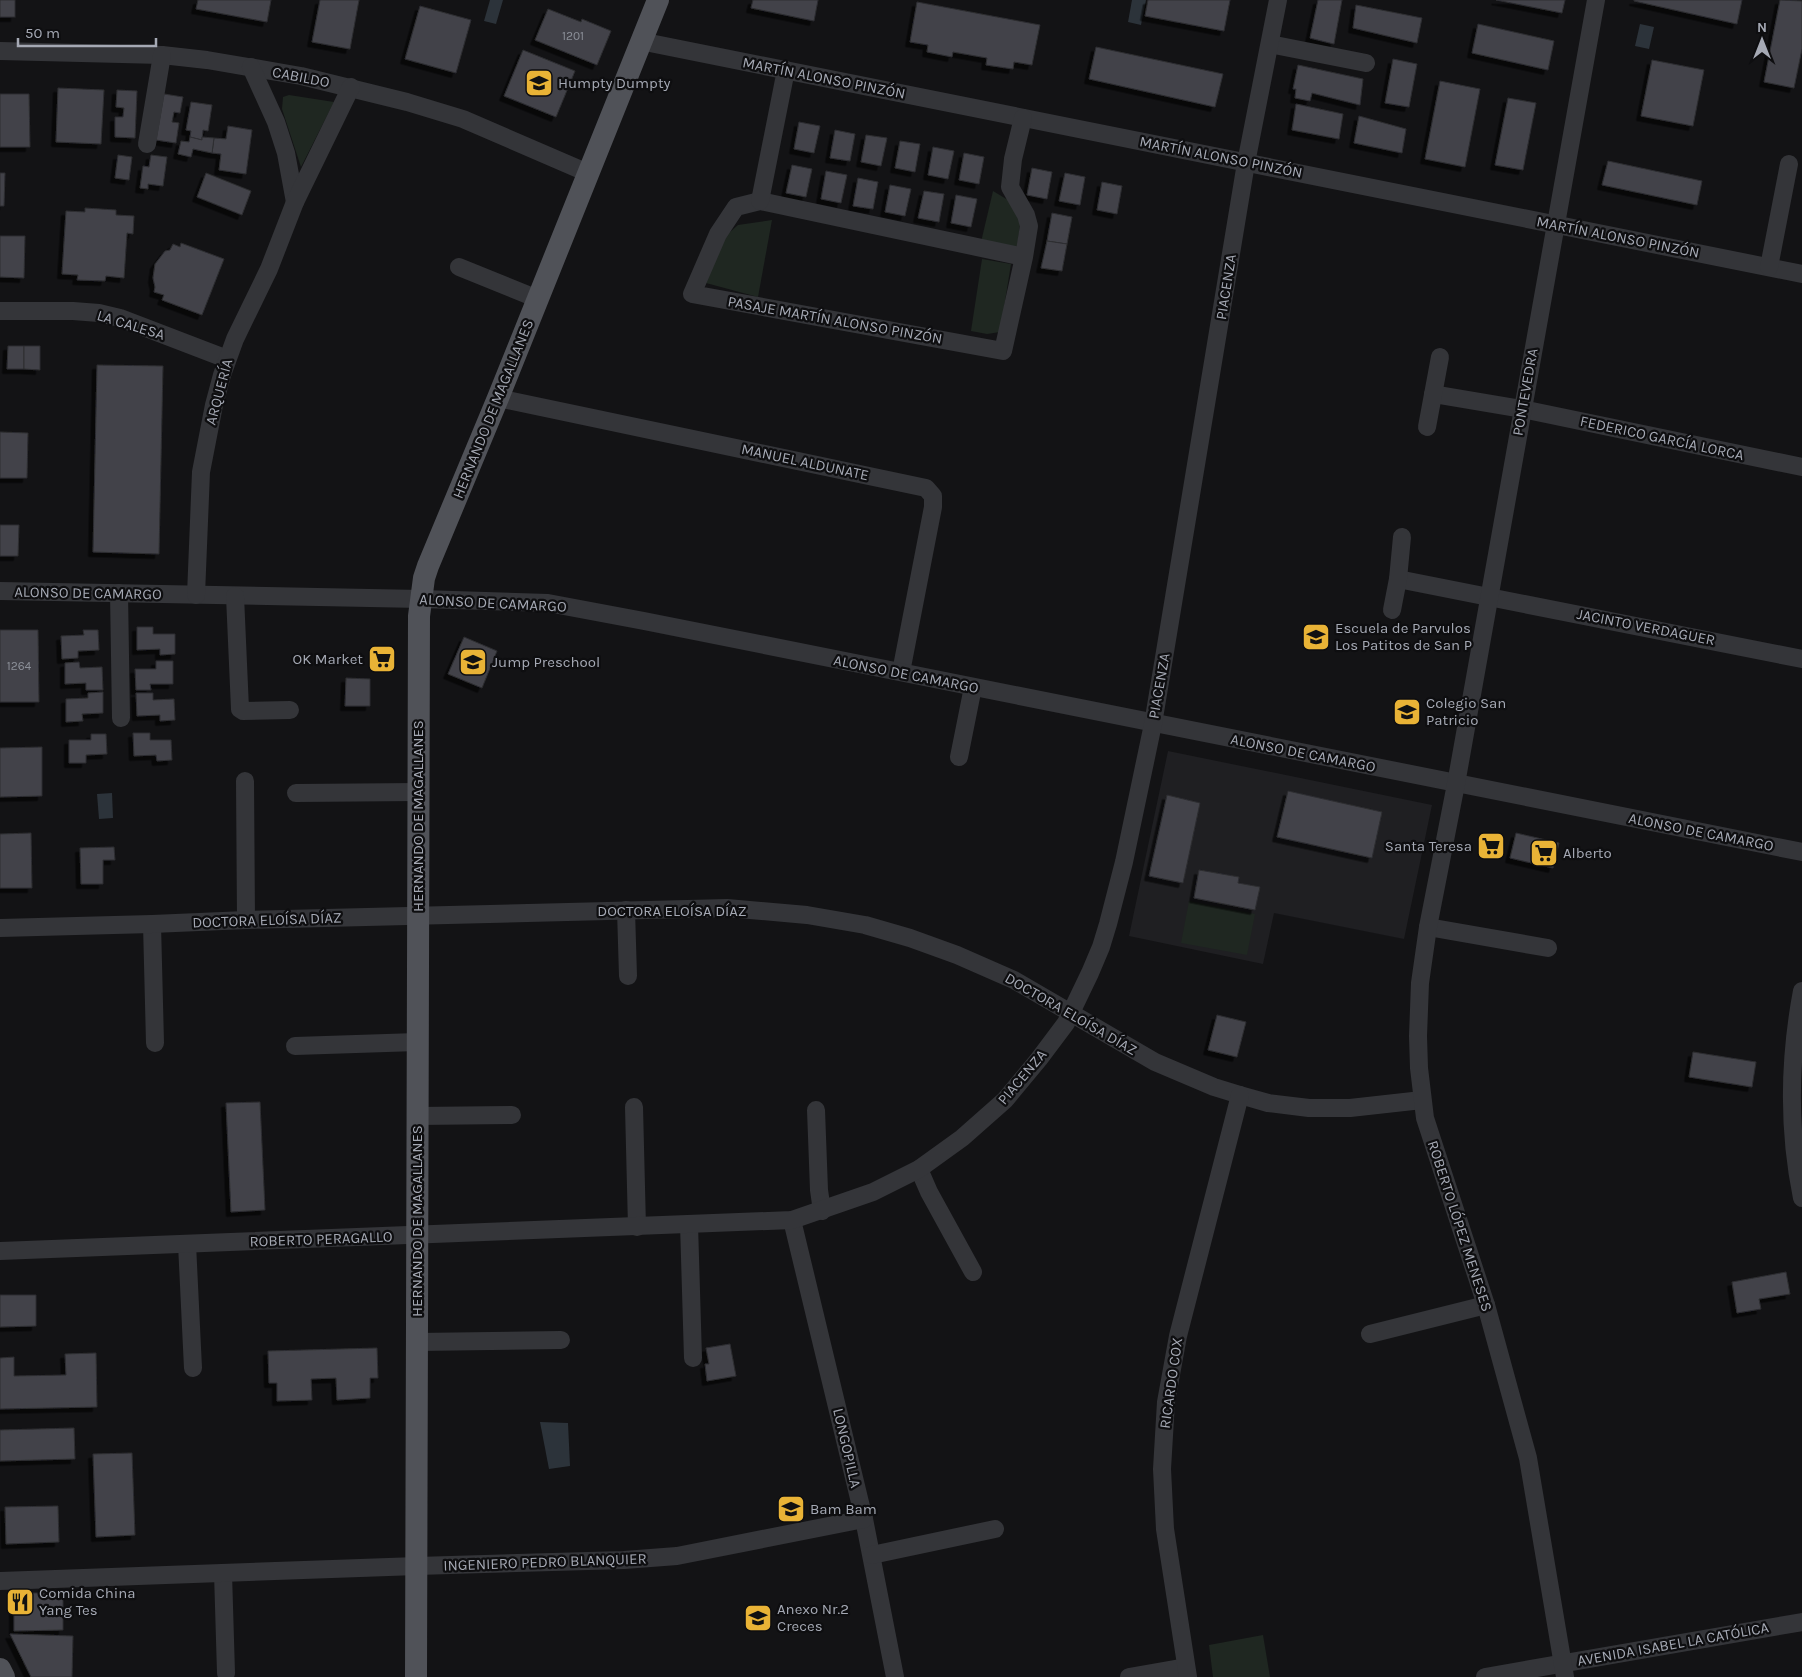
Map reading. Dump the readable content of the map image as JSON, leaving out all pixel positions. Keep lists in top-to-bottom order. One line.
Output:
{"streets":{"main road":["HERNANDO DE MAGALLANES"],"street":["CABILDO","MARTÍN ALONSO PINZÓN","PIACENZA","PASAJE MARTÍN ALONSO PINZÓN","LA CALESA","ARQUERÍA","PONTEVEDRA","FEDERICO GARCÍA LORCA","MANUEL ALDUNATE","ALONSO DE CAMARGO","JACINTO VERDAGUER","DOCTORA ELOÍSA DÍAZ","ROBERTO LÓPEZ MENESES","ROBERTO PERAGALLO","RICARDO COX","LONGOPILLA","INGENIERO PEDRO BLANQUIER","AVENIDA ISABEL LA CATÓLICA"]},"crossings":[["CABILDO","ARQUERÍA"],["CABILDO","HERNANDO DE MAGALLANES"],["MARTÍN ALONSO PINZÓN","PIACENZA"],["MARTÍN ALONSO PINZÓN","PASAJE MARTÍN ALONSO PINZÓN"],["MARTÍN ALONSO PINZÓN","PONTEVEDRA"],["MARTÍN ALONSO PINZÓN","HERNANDO DE MAGALLANES"],["PIACENZA","ALONSO DE CAMARGO"],["PIACENZA","DOCTORA ELOÍSA DÍAZ"],["PIACENZA","ROBERTO PERAGALLO"],["PIACENZA","LONGOPILLA"],["LA CALESA","ARQUERÍA"],["ARQUERÍA","ALONSO DE CAMARGO"],["PONTEVEDRA","FEDERICO GARCÍA LORCA"],["PONTEVEDRA","ALONSO DE CAMARGO"],["PONTEVEDRA","JACINTO VERDAGUER"],["PONTEVEDRA","ROBERTO LÓPEZ MENESES"],["HERNANDO DE MAGALLANES","MANUEL ALDUNATE"],["HERNANDO DE MAGALLANES","ALONSO DE CAMARGO"],["HERNANDO DE MAGALLANES","DOCTORA ELOÍSA DÍAZ"],["HERNANDO DE MAGALLANES","ROBERTO PERAGALLO"],["HERNANDO DE MAGALLANES","INGENIERO PEDRO BLANQUIER"],["MANUEL ALDUNATE","ALONSO DE CAMARGO"],["ALONSO DE CAMARGO","ROBERTO LÓPEZ MENESES"],["DOCTORA ELOÍSA DÍAZ","ROBERTO LÓPEZ MENESES"],["DOCTORA ELOÍSA DÍAZ","RICARDO COX"],["ROBERTO LÓPEZ MENESES","AVENIDA ISABEL LA CATÓLICA"],["ROBERTO PERAGALLO","LONGOPILLA"],["LONGOPILLA","INGENIERO PEDRO BLANQUIER"]],"places":{"school or university":["Humpty Dumpty","Escuela de Parvulos Los Patitos de San P","Jump Preschool","Colegio San Patricio","Bam Bam","Anexo Nr.2 Creces"],"supermarket":["OK Market","Santa Teresa","Alberto"],"restaurant":["Comida China Yang Tes"]},"house_numbers":["1201","1264"],"scale_bar":"50 m","north":"top"}
